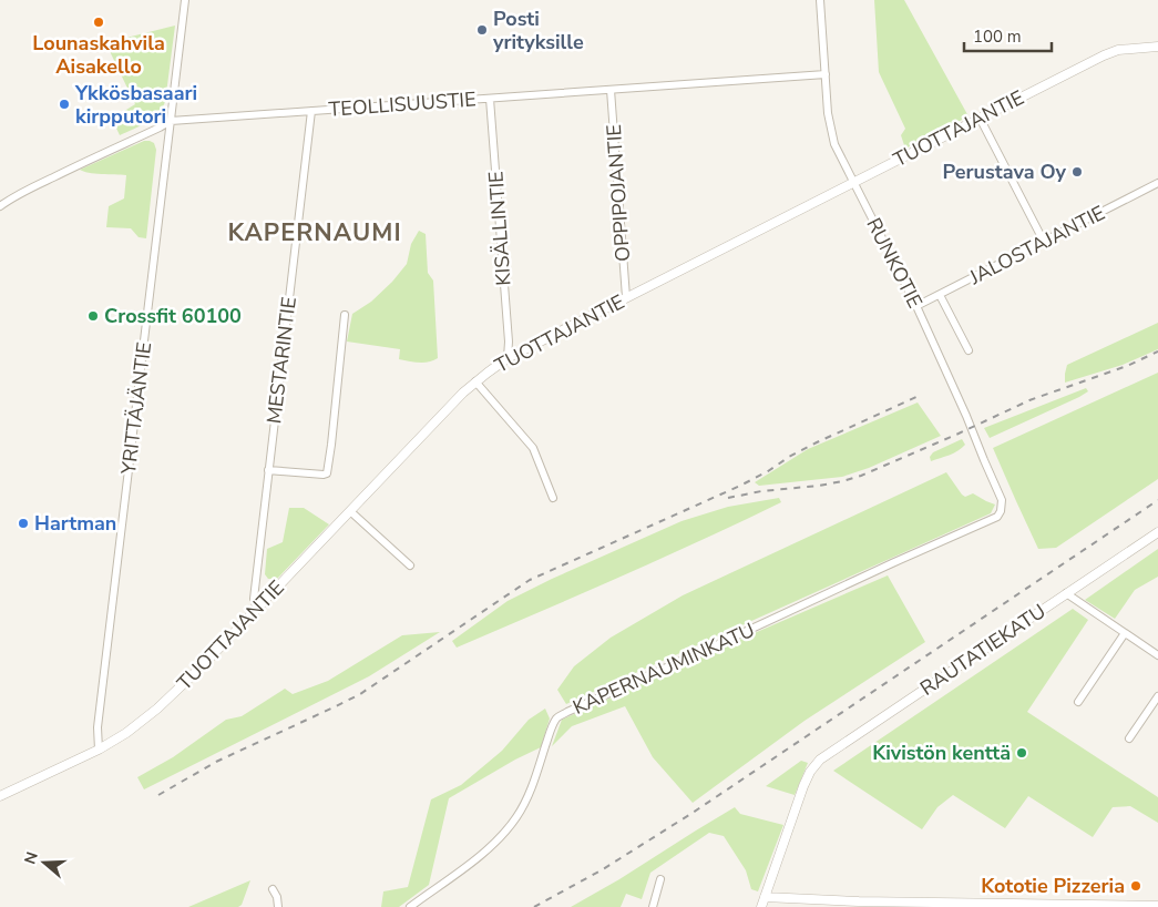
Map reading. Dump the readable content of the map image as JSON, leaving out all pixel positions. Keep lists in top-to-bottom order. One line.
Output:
{"streets":{"street":["TEOLLISUUSTIE","TUOTTAJANTIE","OPPIPOJANTIE","KISÄLLINTIE","JALOSTAJANTIE","RUNKOTIE","MESTARINTIE","YRITTÄJÄNTIE","RAUTATIEKATU","KAPERNAUMINKATU"]},"crossings":[["TEOLLISUUSTIE","OPPIPOJANTIE"],["TEOLLISUUSTIE","KISÄLLINTIE"],["TEOLLISUUSTIE","RUNKOTIE"],["TEOLLISUUSTIE","MESTARINTIE"],["TEOLLISUUSTIE","YRITTÄJÄNTIE"],["TUOTTAJANTIE","OPPIPOJANTIE"],["TUOTTAJANTIE","KISÄLLINTIE"],["TUOTTAJANTIE","RUNKOTIE"],["TUOTTAJANTIE","MESTARINTIE"],["TUOTTAJANTIE","YRITTÄJÄNTIE"],["JALOSTAJANTIE","RUNKOTIE"],["RUNKOTIE","KAPERNAUMINKATU"]],"districts":["KAPERNAUMI"],"places":["Lounaskahvila Aisakello","Posti yrityksille","Ykkösbasaari kirpputori","Perustava Oy","Crossfit 60100","Hartman","Kivistön kenttä","Kototie Pizzeria"],"scale_bar":"100 m","north":"left"}
